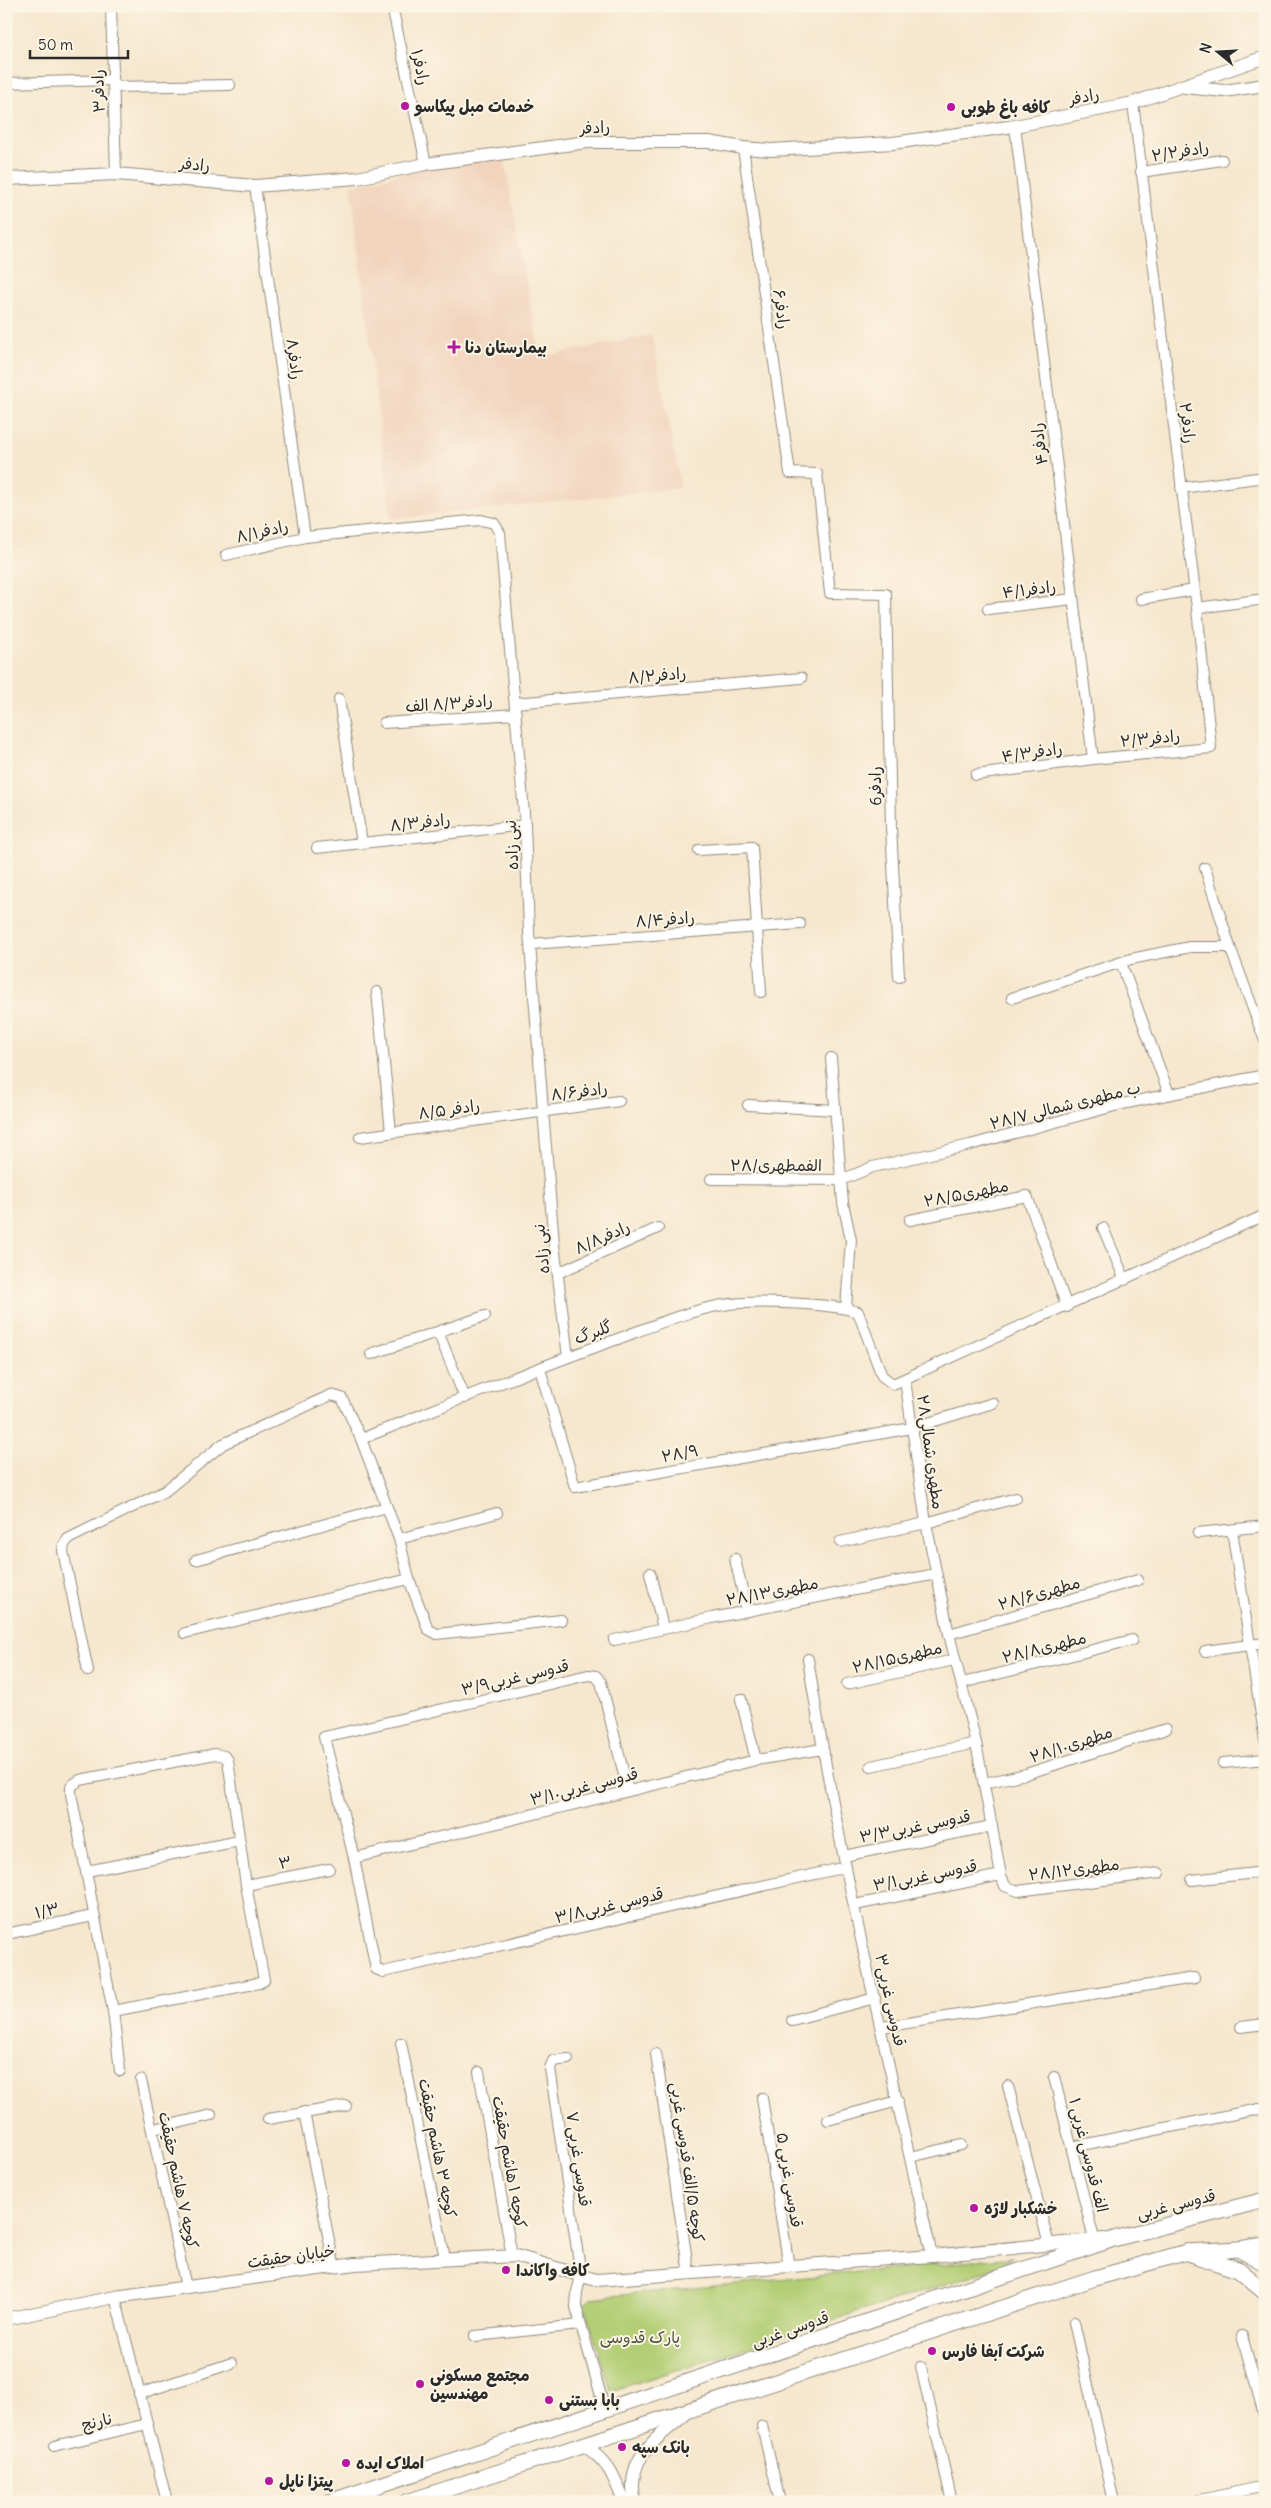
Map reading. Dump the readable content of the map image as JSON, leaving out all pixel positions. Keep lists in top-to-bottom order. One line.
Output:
{"streets":{"main road":["قدوسی غربی"],"street":["رادفر۱","رادفر۳","رادفر","رادفر۲/۲","رادفر۶","رادفر۸","رادفر۲","رادفر۴","۸/۱رادفر","رادفر۴/۱","رادفر۸/۲","رادفر۸/۳ الف","رادفر۲/۳","رادفر۴/۳","6رادفر","رادفر۸/۳","نبی زاده","رادفر۸/۴","۸/۶رادفر","۲۸/۷ ب مطهرى شمالى","۸/۵ رادفر","۲۸/الفمطهری","مطهری۲۸/۵","۸/۸رادفر","گلبرگ","مطهرى شمالى۲۸","۲۸/۹","مطهری۲۸/۱۳","مطهری۲۸/۶","مطهری۲۸/۸","مطهری۲۸/۱۵","قدوسی غربی۳/۹","مطهری۲۸/۱۰","قدوسی غربی۳/۱۰","قدوسی غربی۳/۳","۳","مطهری۲۸/۱۲","قدوسی غربی۳/۱","قدوسی غربی۳/۸","۱/۳","قدوسی غربی۳","کوچه ۳ هاشم حقیقت","۱ الف قدوسی غربی","۷ قدوسی غربی","کوچه ۱ هاشم حقیقت","کوچه ۵/الف قدوسی غربی","کوچه ۷ هاشم حقیقت","۵ قدوسی غربی","خیابان حقیقت","نارنج"]},"crossings":[["رادفر۱","رادفر"],["رادفر۳","رادفر"],["رادفر","رادفر۶"],["رادفر","رادفر۸"],["رادفر","رادفر۲"],["رادفر","رادفر۴"],["رادفر۲/۲","رادفر۲"],["رادفر۶","6رادفر"],["رادفر۸","۸/۱رادفر"],["رادفر۸","نبی زاده"],["رادفر۲","رادفر۲/۳"],["رادفر۴","رادفر۴/۱"],["رادفر۴","رادفر۲/۳"],["رادفر۴","رادفر۴/۳"],["۸/۱رادفر","نبی زاده"],["رادفر۸/۲","نبی زاده"],["رادفر۸/۳ الف","نبی زاده"],["رادفر۲/۳","رادفر۴/۳"],["رادفر۸/۳","نبی زاده"],["نبی زاده","رادفر۸/۴"],["نبی زاده","۸/۶رادفر"],["نبی زاده","۸/۵ رادفر"],["نبی زاده","۸/۸رادفر"],["نبی زاده","گلبرگ"],["۸/۶رادفر","۸/۵ رادفر"],["۲۸/۷ ب مطهرى شمالى","۲۸/الفمطهری"],["مطهری۲۸/۵","مطهرى شمالى۲۸"],["گلبرگ","۲۸/۹"],["مطهرى شمالى۲۸","۲۸/۹"],["مطهرى شمالى۲۸","مطهری۲۸/۱۳"],["مطهرى شمالى۲۸","مطهری۲۸/۶"],["مطهرى شمالى۲۸","مطهری۲۸/۸"],["مطهرى شمالى۲۸","مطهری۲۸/۱۵"],["مطهرى شمالى۲۸","مطهری۲۸/۱۰"],["مطهرى شمالى۲۸","قدوسی غربی۳/۳"],["مطهرى شمالى۲۸","مطهری۲۸/۱۲"],["مطهرى شمالى۲۸","قدوسی غربی۳/۱"],["قدوسی غربی۳/۹","قدوسی غربی۳/۱۰"],["قدوسی غربی۳/۹","قدوسی غربی۳/۸"],["قدوسی غربی۳/۱۰","قدوسی غربی۳/۸"],["قدوسی غربی۳/۱۰","قدوسی غربی۳"],["قدوسی غربی۳/۳","قدوسی غربی۳"],["مطهری۲۸/۱۲","قدوسی غربی۳/۱"],["قدوسی غربی۳/۱","قدوسی غربی۳"],["قدوسی غربی۳/۸","قدوسی غربی۳"],["قدوسی غربی۳","خیابان حقیقت"],["کوچه ۳ هاشم حقیقت","خیابان حقیقت"],["۱ الف قدوسی غربی","خیابان حقیقت"],["۷ قدوسی غربی","خیابان حقیقت"],["کوچه ۱ هاشم حقیقت","خیابان حقیقت"],["کوچه ۵/الف قدوسی غربی","خیابان حقیقت"],["کوچه ۷ هاشم حقیقت","خیابان حقیقت"],["۵ قدوسی غربی","خیابان حقیقت"],["قدوسی غربی","خیابان حقیقت"]],"parks":["پارک قدوسی"],"places":{"other":["خدمات مبل پیکاسو","کافه باغ طوبی","خشکبار لاژه","کافه واکاندا","شرکت آبفا فارس","مجتمع مسکونی مهندسین","بابا بستنی","بانک سپه","املاک ایده","پیتزا ناپل"],"health":["بیمارستان دنا"]},"scale_bar":"50 m","north":"left"}
